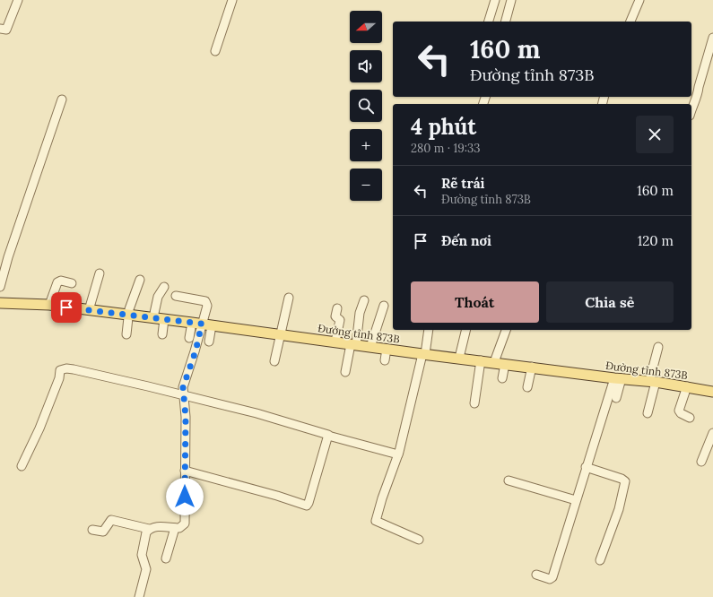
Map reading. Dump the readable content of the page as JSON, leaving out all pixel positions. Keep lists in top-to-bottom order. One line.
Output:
{"streets":{"main road":["Đường tỉnh 873B"]},"north":"left","page":{"map_buttons":["+","−"],"turn":["160 m","Đường tỉnh 873B"],"heading":["4 phút","280 m · 19:33"],"list":[{"name":"Rẽ trái","note":"Đường tỉnh 873B","value":"160 m"},{"name":"Đến nơi","value":"120 m"}],"buttons":["Thoát","Chia sẻ"]}}
